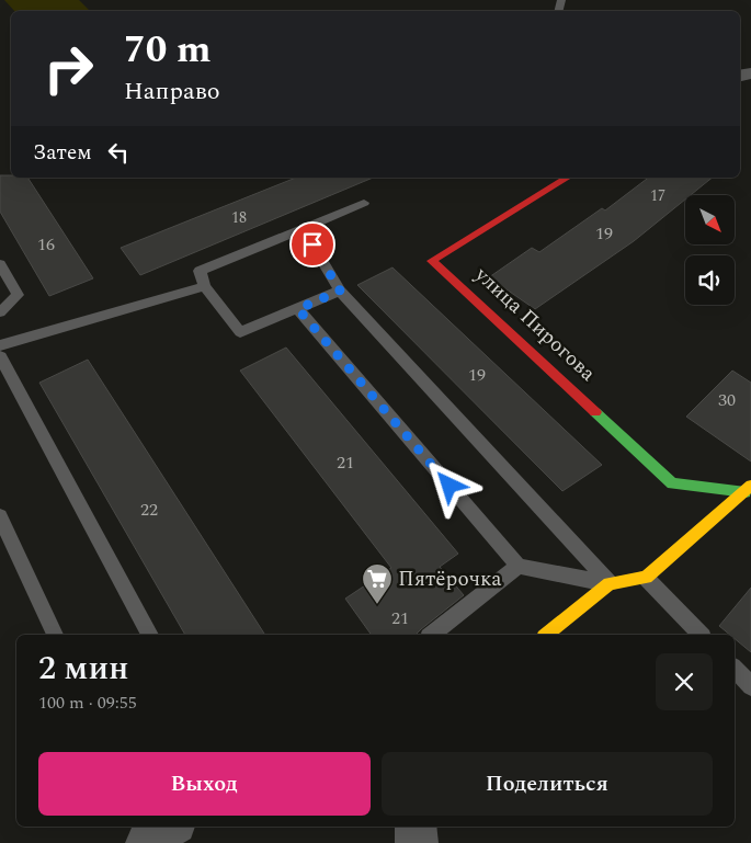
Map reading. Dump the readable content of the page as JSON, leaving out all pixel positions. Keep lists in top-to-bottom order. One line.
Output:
{"streets":{"street":["улица Пирогова"]},"places":{"supermarket":["Пятёрочка"]},"house_numbers":["17","18","19","16","19","30","21","22","21"],"north":"bottom right","page":{"turn":["70 m","Направо"],"then":"Затем","heading":["2 мин","100 m · 09:55"],"buttons":["Выход","Поделиться"]}}
